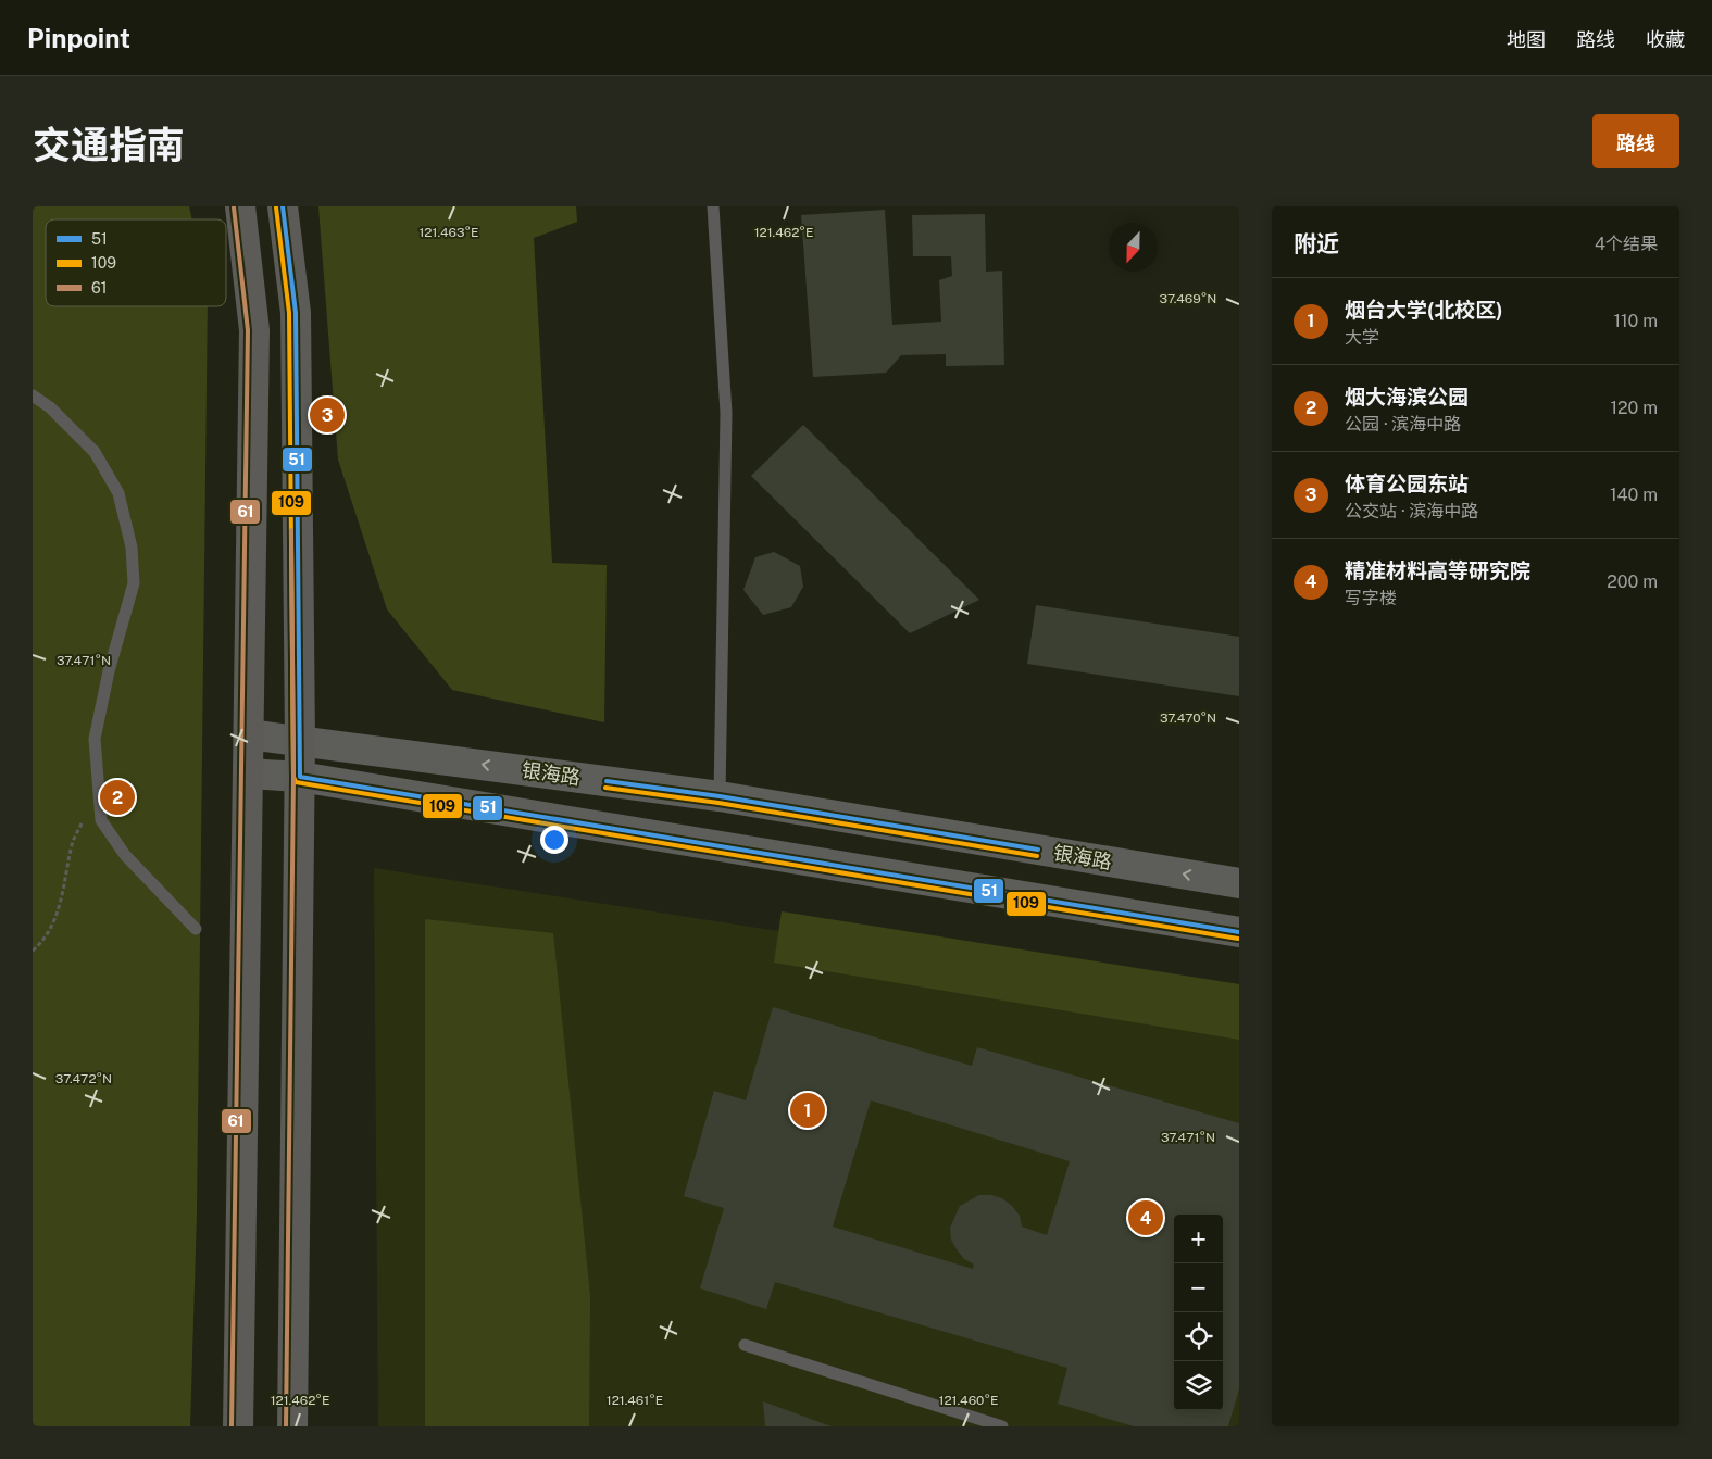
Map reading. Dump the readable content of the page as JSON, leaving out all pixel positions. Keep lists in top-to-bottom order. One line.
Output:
{"streets":{"main road":["银海路"]},"lines":["transit line 51","transit line 109","transit line 61"],"legend":["51","109","61"],"north":"bottom","page":{"header":"Pinpoint","nav":["地图","路线","收藏"],"title":"交通指南","buttons":"路线","heading":["附近","4个结果"],"list":[{"mark":"1","name":"烟台大学(北校区)","note":"大学","value":"110 m"},{"mark":"2","name":"烟大海滨公园","note":"公园 · 滨海中路","value":"120 m"},{"mark":"3","name":"体育公园东站","note":"公交站 · 滨海中路","value":"140 m"},{"mark":"4","name":"精准材料高等研究院","note":"写字楼","value":"200 m"}],"pins":["3","2","1","4"],"map_buttons":["+","−"]},"coordinates":["121.463°E","121.462°E","37.469°N","37.471°N","37.470°N","37.472°N","121.461°E","121.460°E"]}
